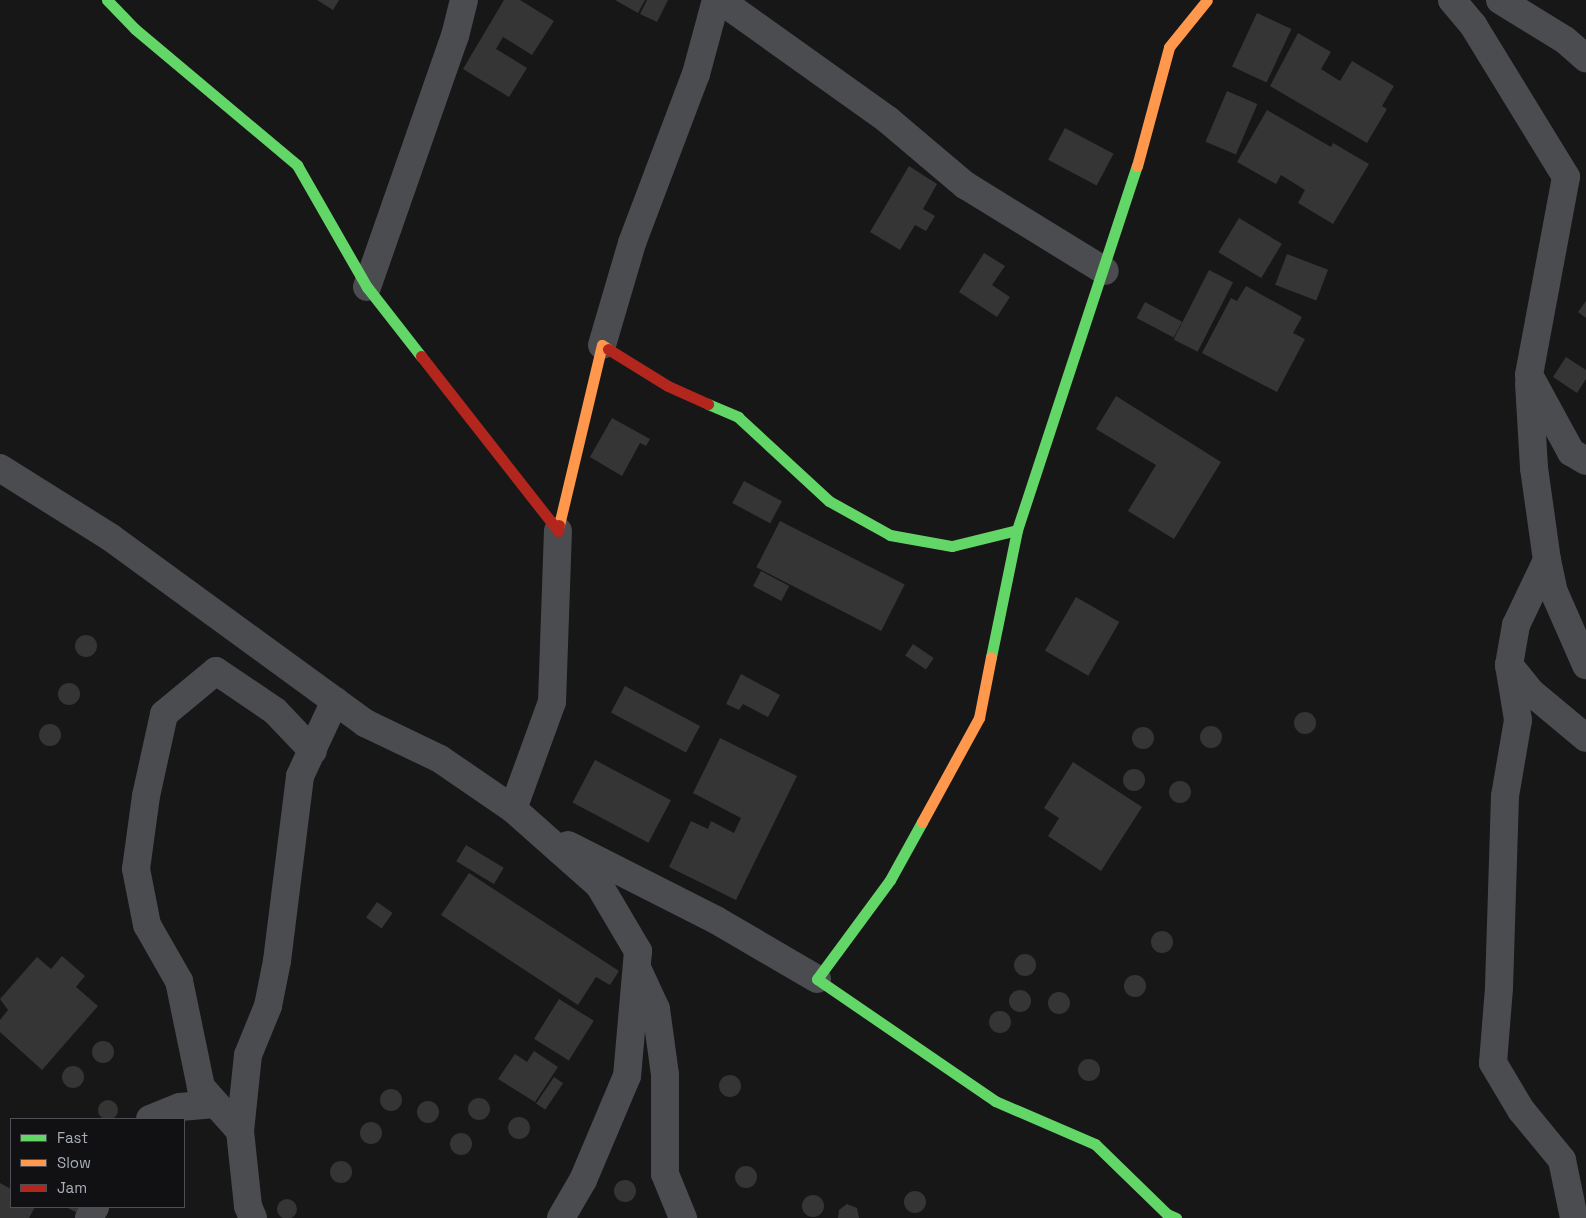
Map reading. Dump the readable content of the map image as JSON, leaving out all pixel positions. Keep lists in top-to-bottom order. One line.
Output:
{"legend":["Fast","Slow","Jam"]}
